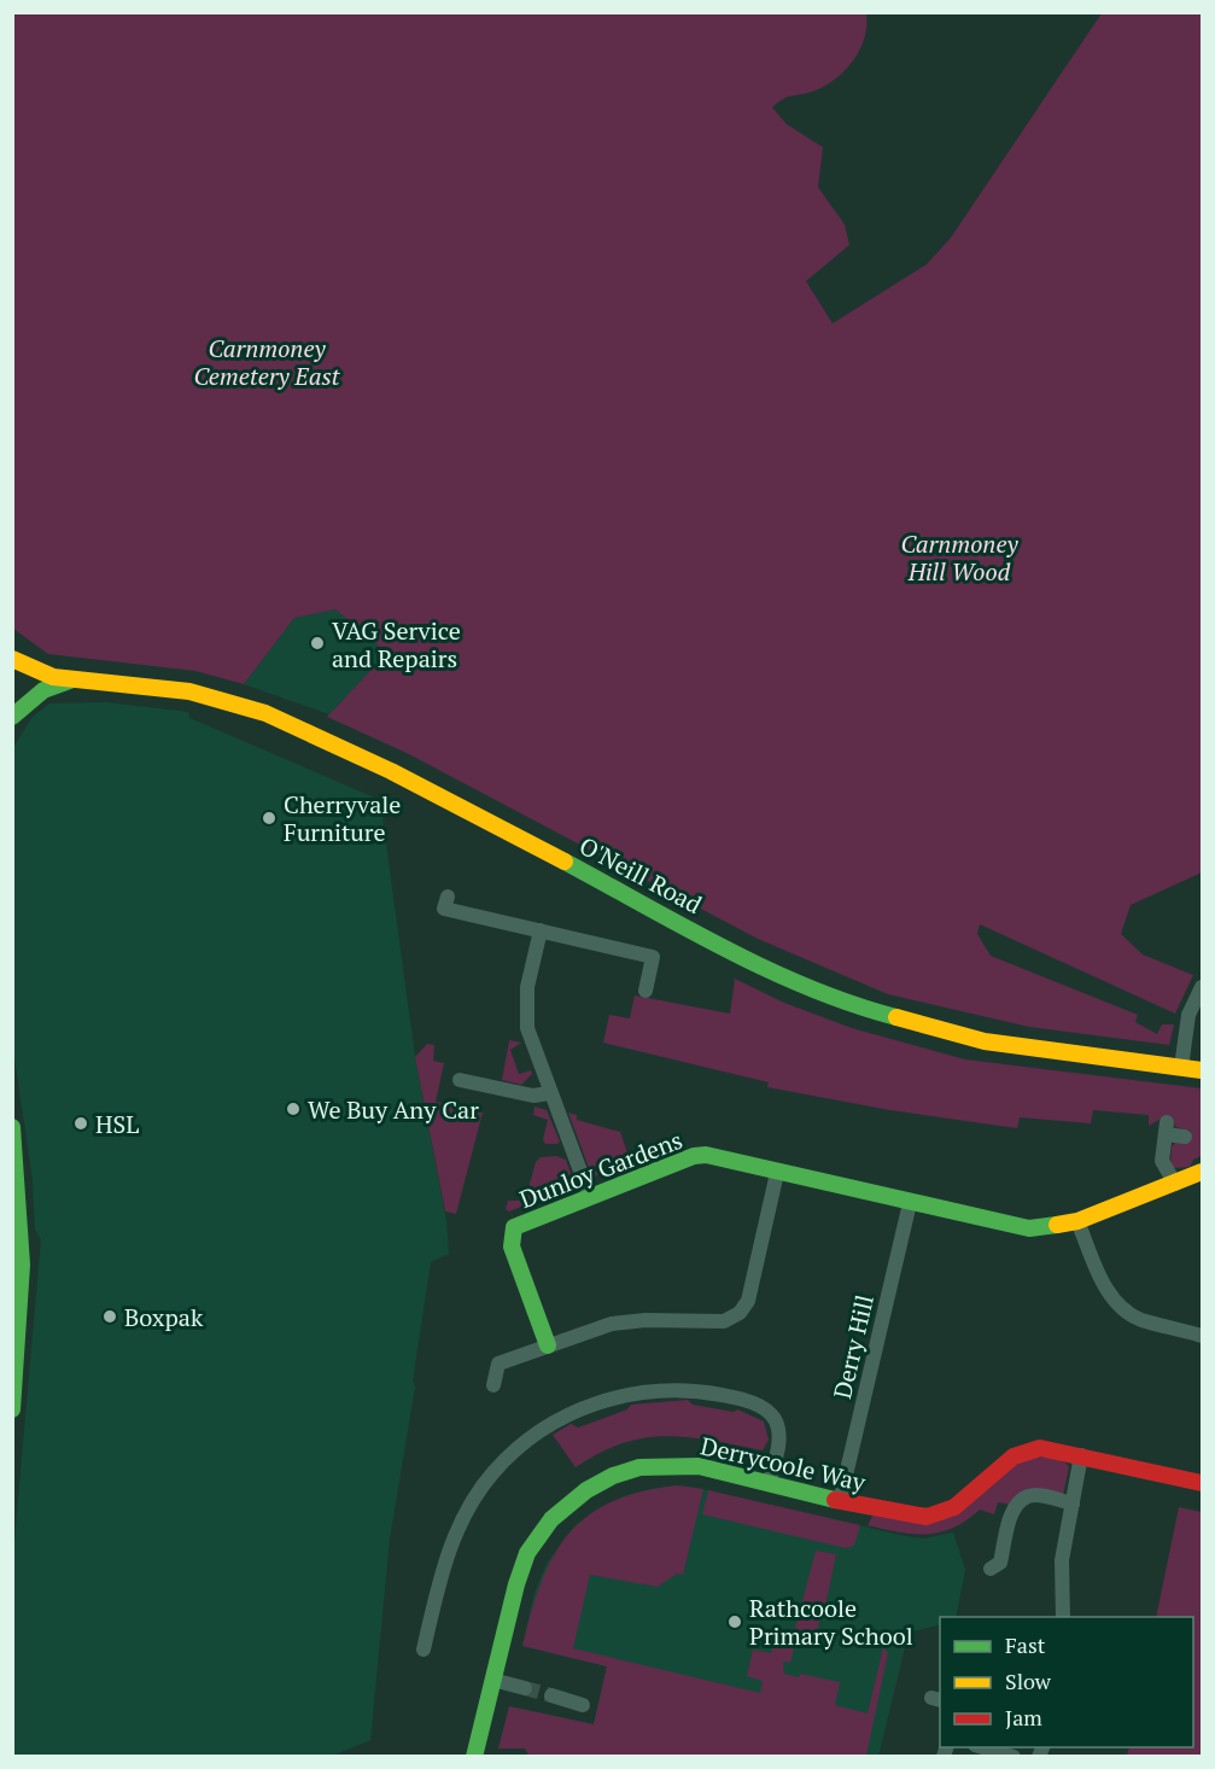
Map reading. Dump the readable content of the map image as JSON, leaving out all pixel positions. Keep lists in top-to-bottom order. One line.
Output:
{"streets":{"street":["O'Neill Road","Dunloy Gardens","Derry Hill","Derrycoole Way"]},"crossings":[["Dunloy Gardens","Derry Hill"],["Derry Hill","Derrycoole Way"]],"parks":["Carnmoney Cemetery East","Carnmoney Hill Wood"],"places":["VAG Service and Repairs","Cherryvale Furniture","We Buy Any Car","HSL","Boxpak","Rathcoole Primary School"],"legend":["Fast","Slow","Jam"]}
